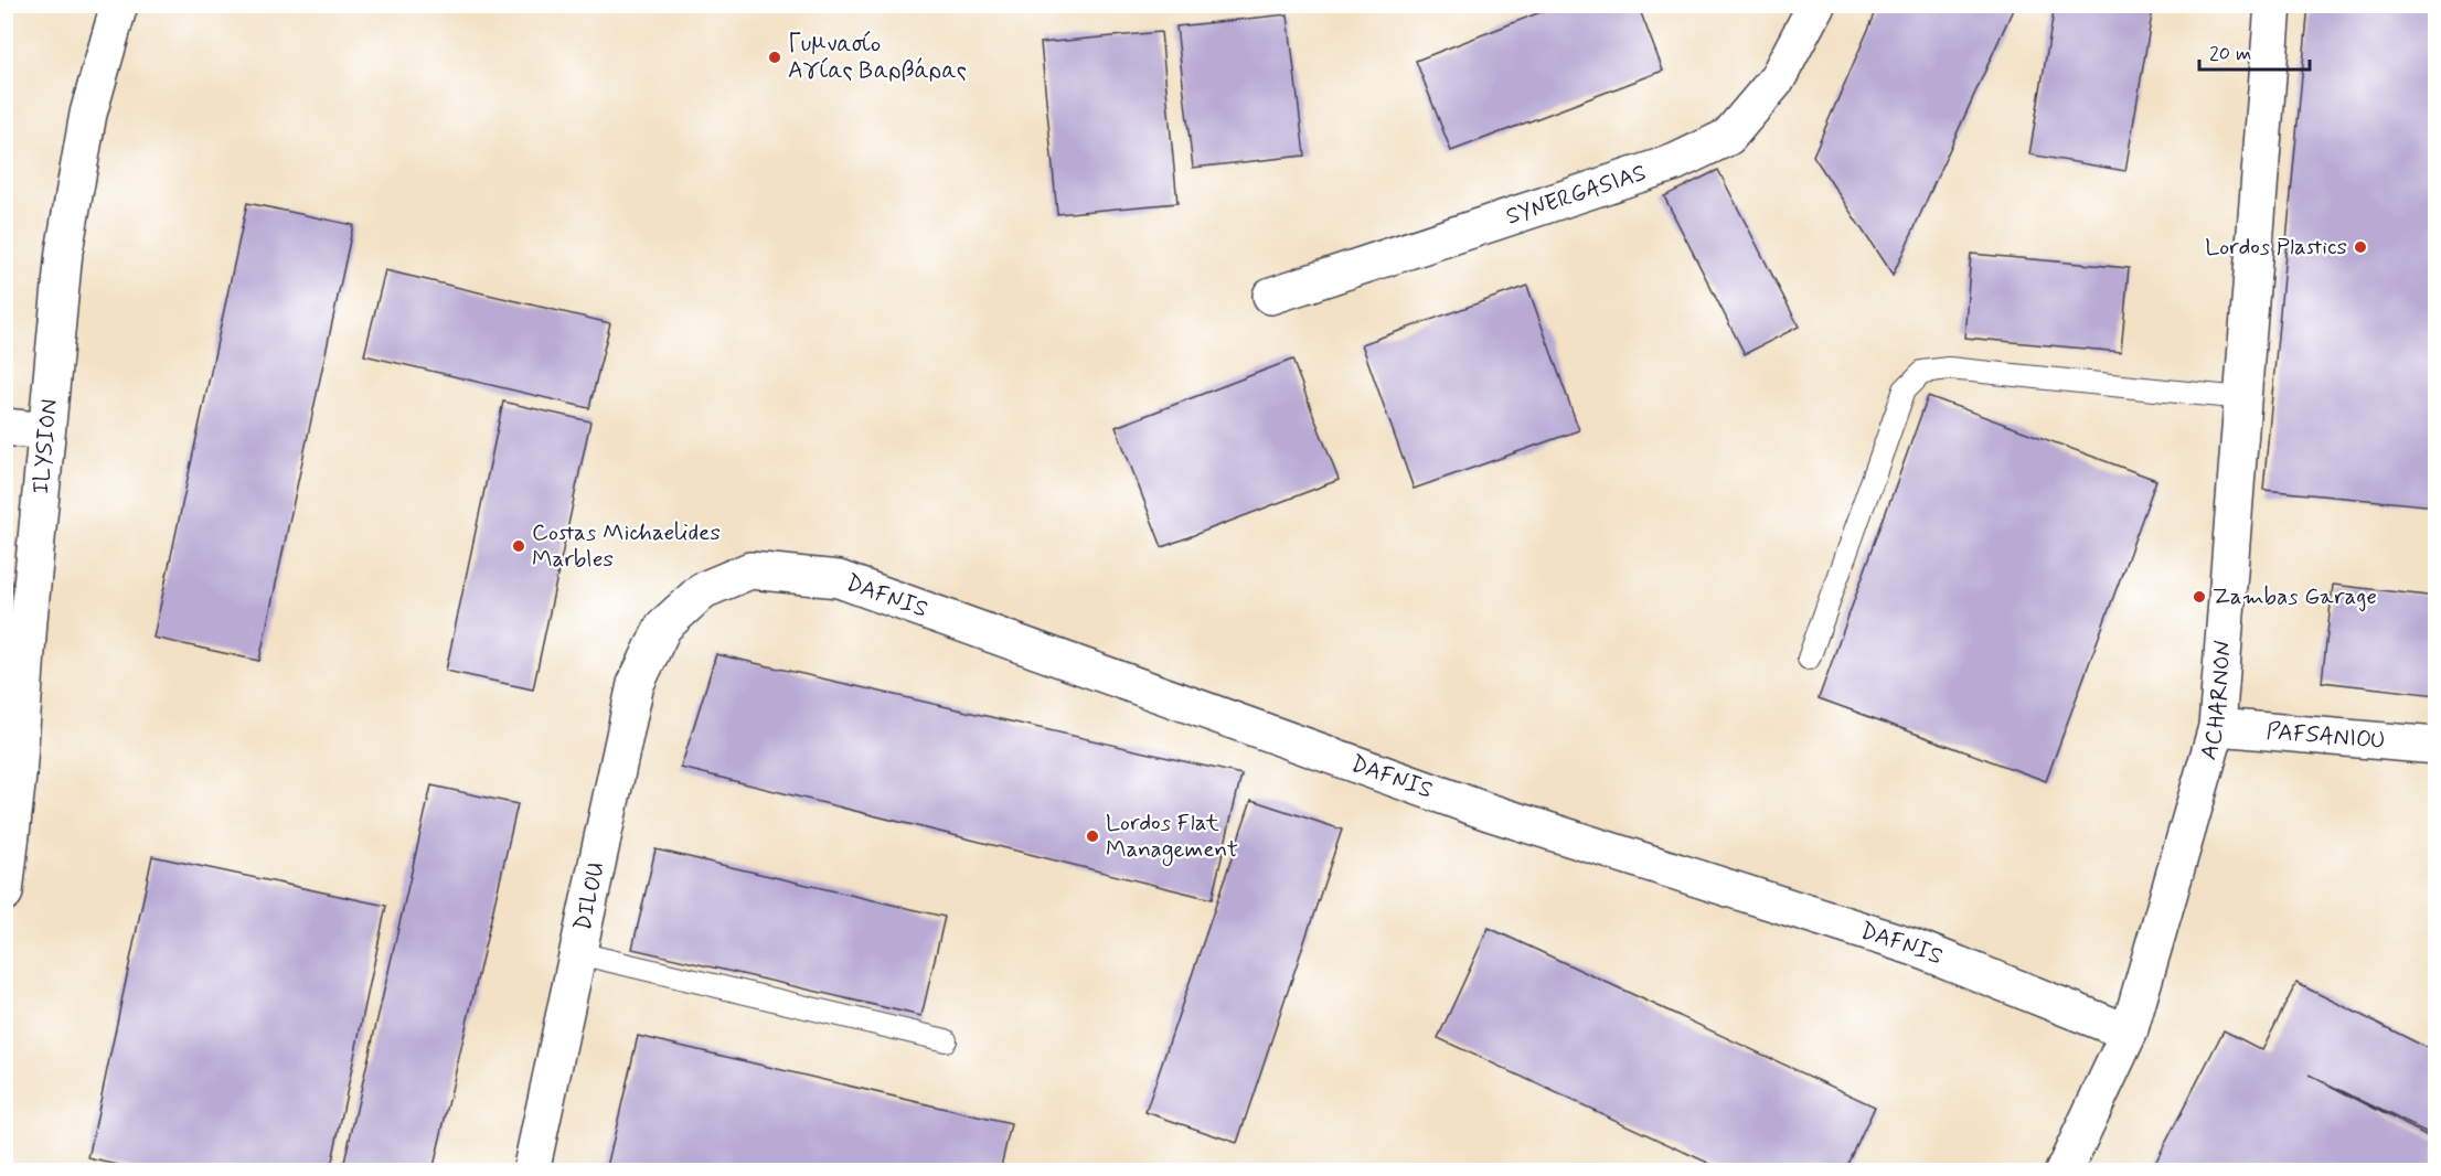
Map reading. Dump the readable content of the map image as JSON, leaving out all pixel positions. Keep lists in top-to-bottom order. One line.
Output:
{"streets":{"street":["SYNERGASIAS","ILYSION","DAFNIS","ACHARNON","PAFSANIOU","DILOU"]},"crossings":[["DAFNIS","ACHARNON"],["DAFNIS","DILOU"],["ACHARNON","PAFSANIOU"]],"places":["Γυμνασίο Αγίας Βαρβάρας","Lordos Plastics","Costas Michaelides Marbles","Zambas Garage","Lordos Flat Management"],"scale_bar":"20 m"}
